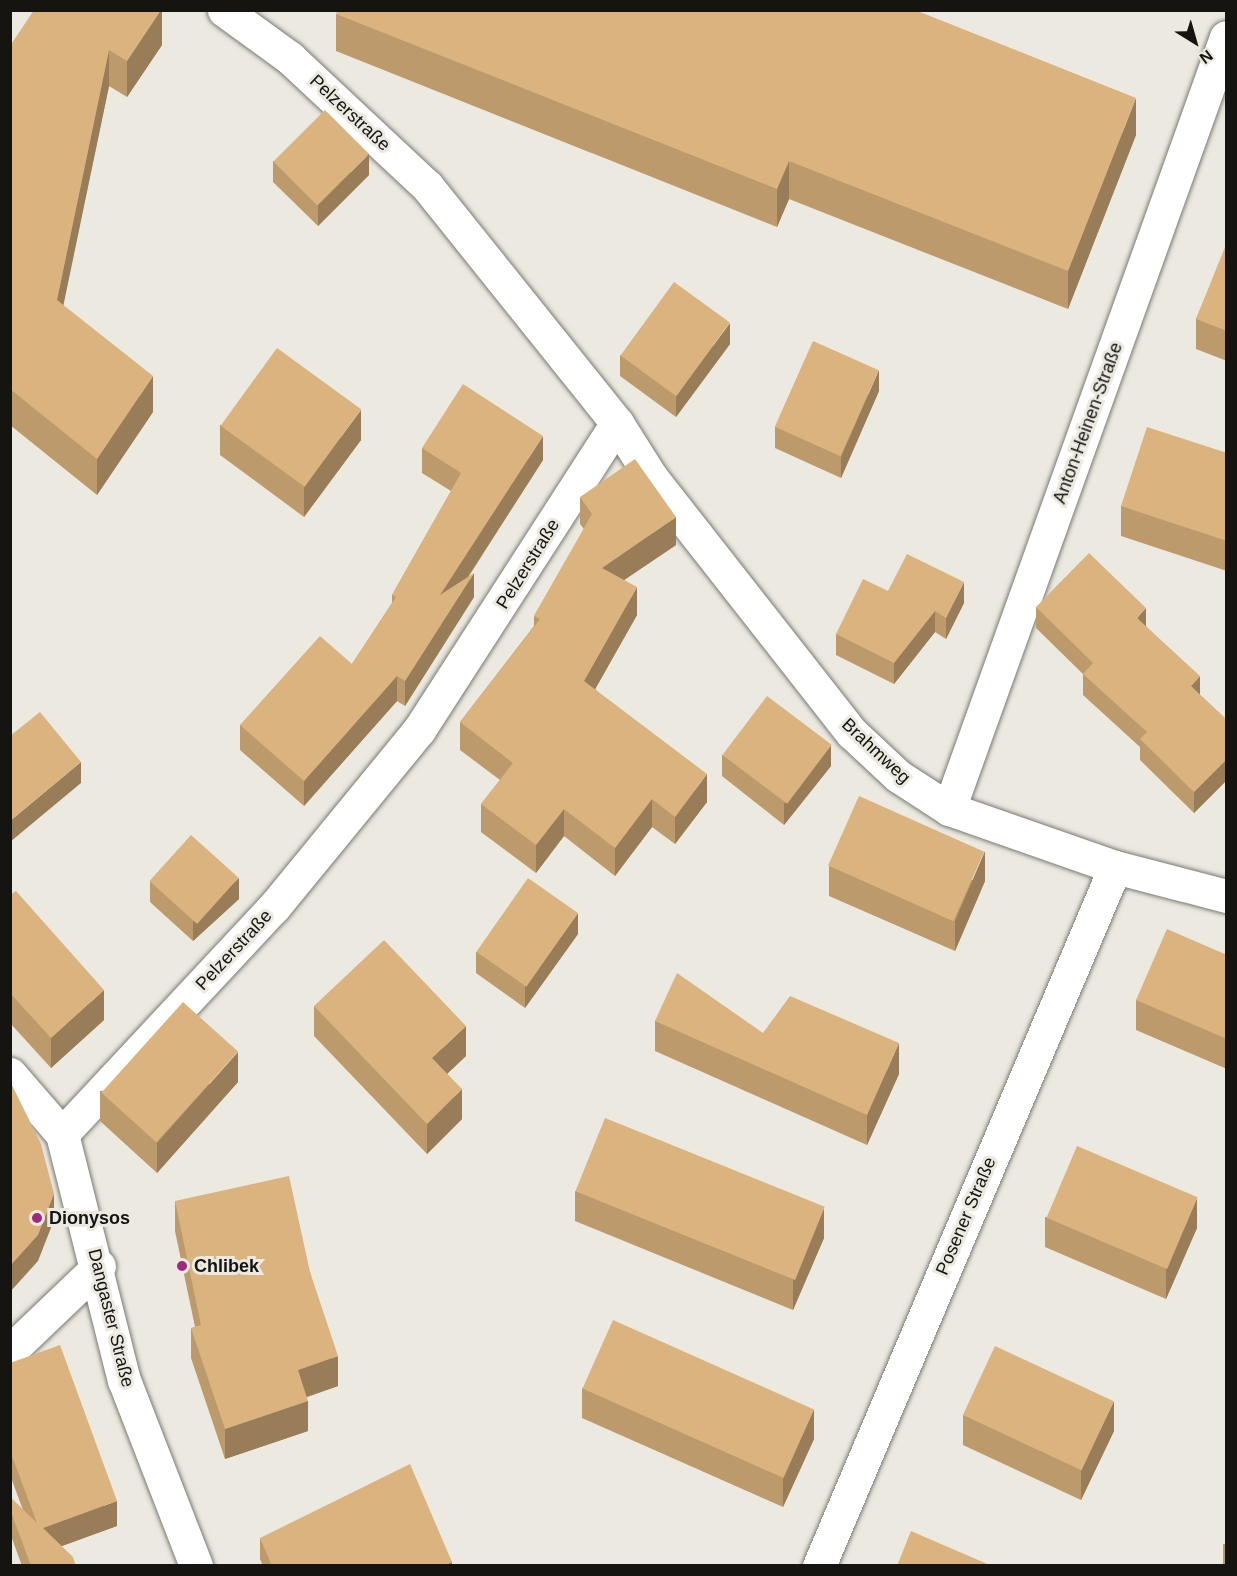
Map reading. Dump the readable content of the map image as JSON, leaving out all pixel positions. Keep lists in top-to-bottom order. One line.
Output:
{"streets":{"street":["Pelzerstraße","Anton-Heinen-Straße","Brahmweg","Posener Straße","Dangaster Straße"]},"crossings":[["Pelzerstraße","Brahmweg"],["Pelzerstraße","Dangaster Straße"],["Anton-Heinen-Straße","Brahmweg"],["Brahmweg","Posener Straße"]],"places":["Dionysos","Chlibek"],"north":"bottom right"}
